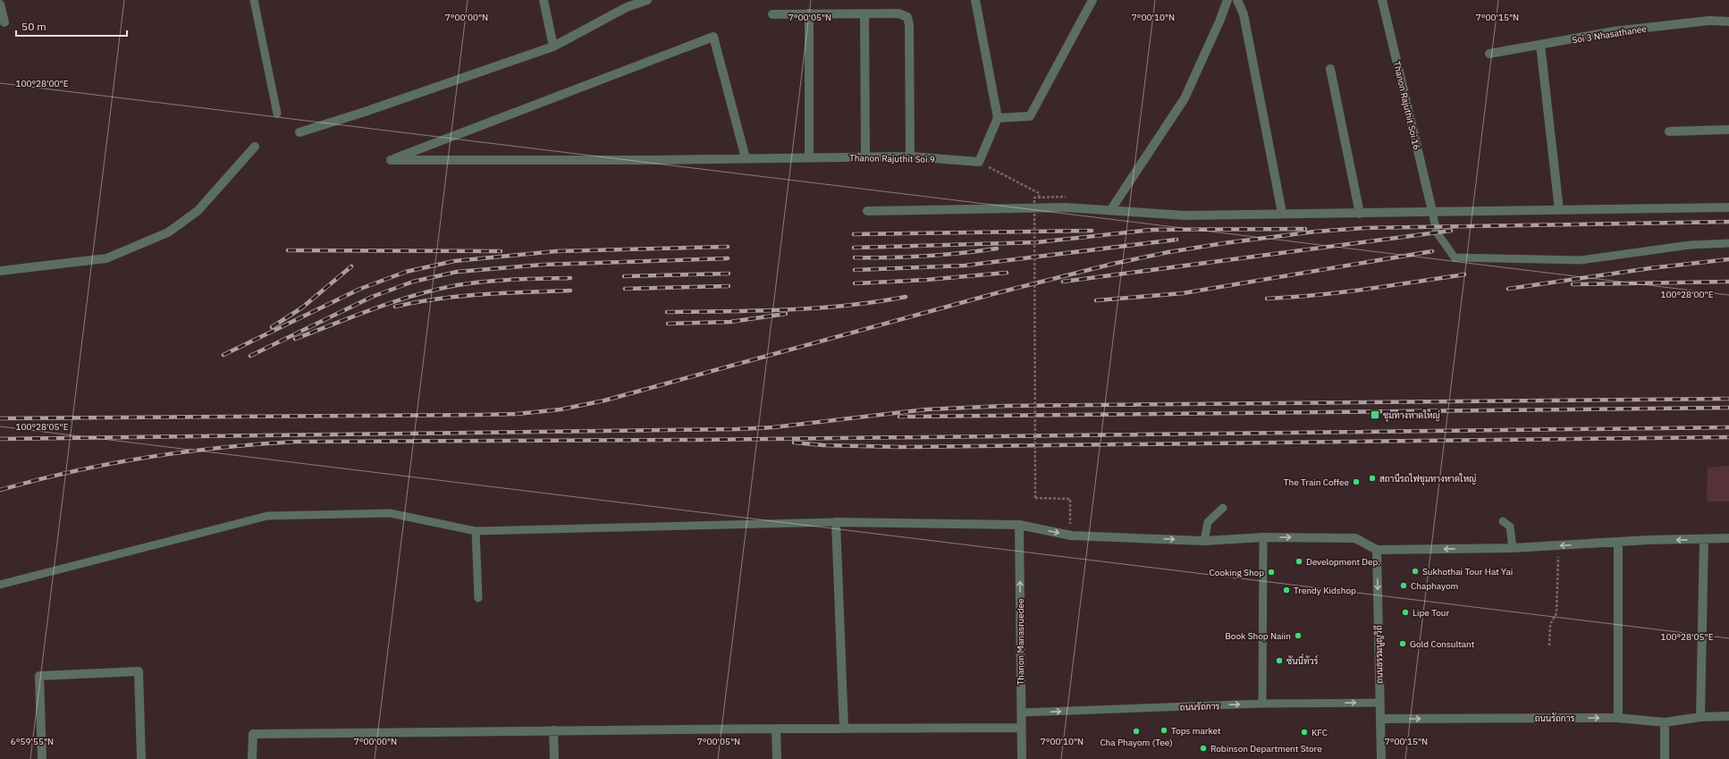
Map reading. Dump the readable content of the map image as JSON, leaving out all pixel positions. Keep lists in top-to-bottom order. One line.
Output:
{"streets":{"street":["Soi 3 Nhasathanee","Thanon Rajuthit Soi 16","Thanon Rajuthit Soi 9","Thanon Manasruedee","ถนนธรรมนูญวิถี","ถนนรัถการ"]},"crossings":[["Thanon Manasruedee","ถนนรัถการ"],["ถนนธรรมนูญวิถี","ถนนรัถการ"]],"one_way":["Thanon Manasruedee","ถนนธรรมนูญวิถี","ถนนรัถการ"],"places":{"transit":["ชุมทางหาดใหญ่"],"other":["สถานีรถไฟชุมทางหาดใหญ่","The Train Coffee","Development Dep.","Sukhothai Tour Hat Yai","Cooking Shop","Chaphayom","Trendy Kidshop","Lipe Tour","Book Shop Naiin","Gold Consultant","ซันนี่ทัวร์","Tops market","Cha Phayom (Tee)","KFC","Robinson Department Store"]},"scale_bar":"50 m","coordinates":["7°00'00\"N","7°00'05\"N","7°00'10\"N","7°00'15\"N","100°28'00\"E","100°28'05\"E","6°59'55\"N"]}
